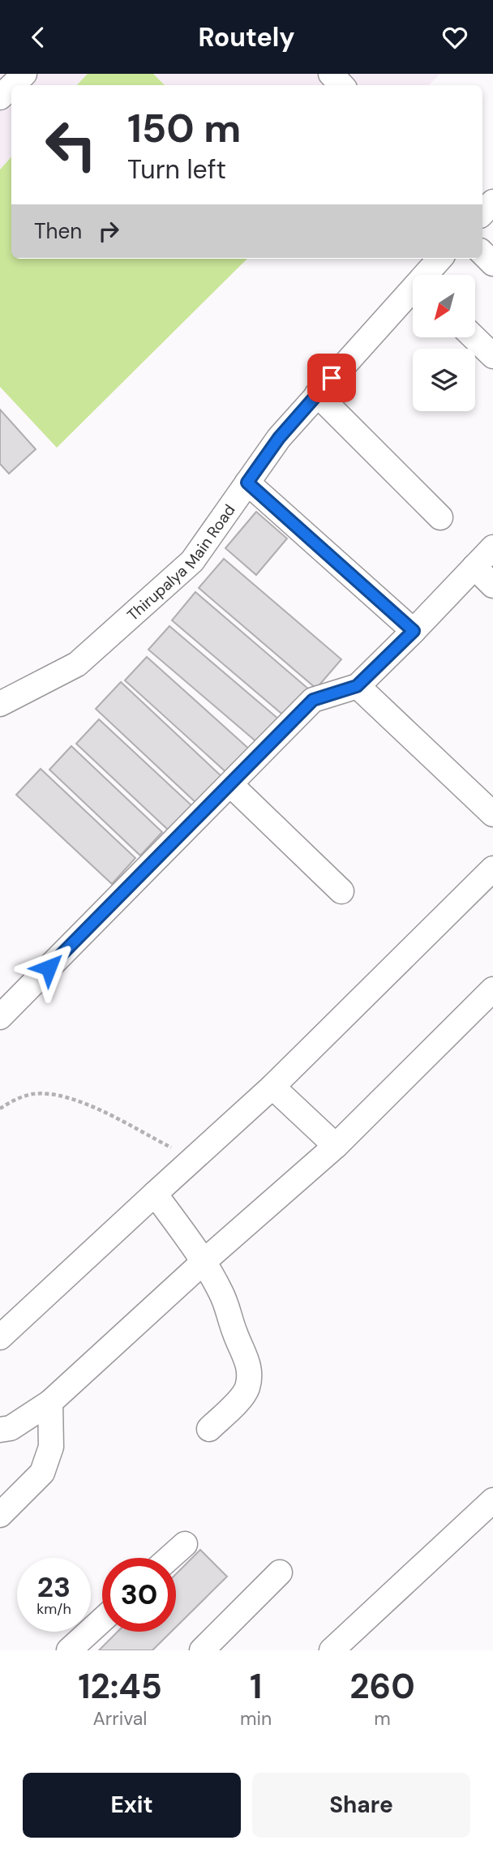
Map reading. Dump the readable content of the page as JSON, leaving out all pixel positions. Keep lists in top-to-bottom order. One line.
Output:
{"streets":{"street":["Thirupalya Main Road"]},"north":"bottom left","page":{"header":"Routely","turn":["150 m","Turn left"],"then":"Then","speed":"23 km/h","limit":"30","eta":["12:45","Arrival","1","min","260","m"],"buttons":["Exit","Share"]}}
